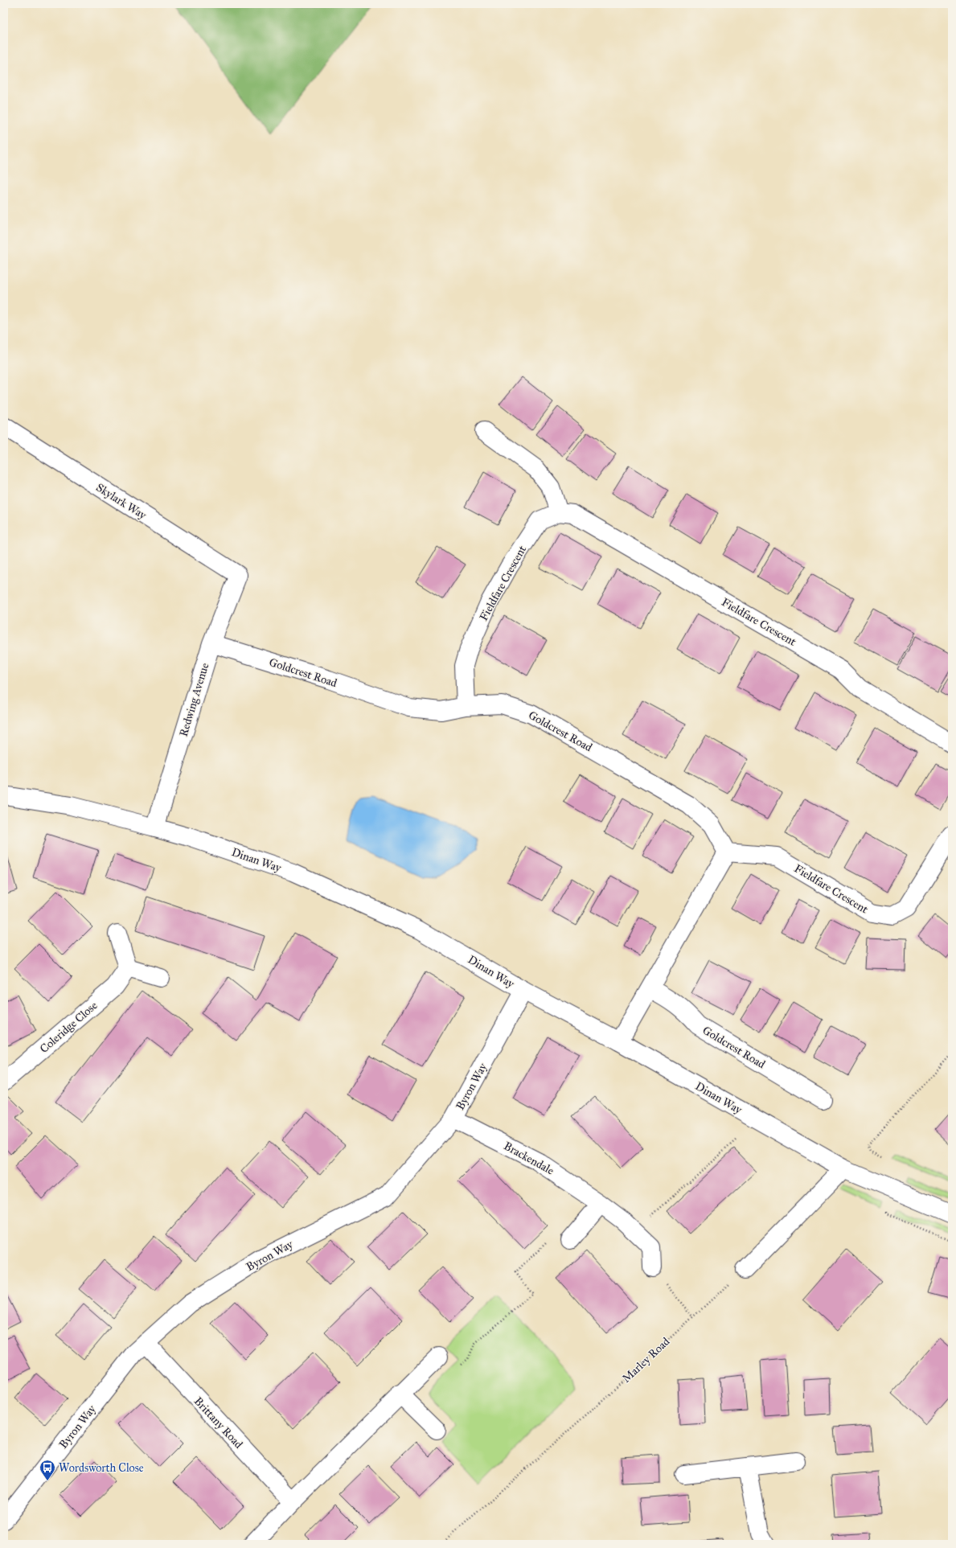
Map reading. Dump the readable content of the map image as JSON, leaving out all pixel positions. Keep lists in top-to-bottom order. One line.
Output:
{"streets":{"street":["Skylark Way","Fieldfare Crescent","Goldcrest Road","Redwing Avenue","Dinan Way","Coleridge Close","Byron Way","Brackendale","Brittany Road"],"path":["Marley Road"]},"crossings":[["Skylark Way","Redwing Avenue"],["Fieldfare Crescent","Goldcrest Road"],["Goldcrest Road","Redwing Avenue"],["Redwing Avenue","Dinan Way"],["Dinan Way","Byron Way"],["Byron Way","Brackendale"],["Byron Way","Brittany Road"]],"places":{"bus stop":["Wordsworth Close"]}}
